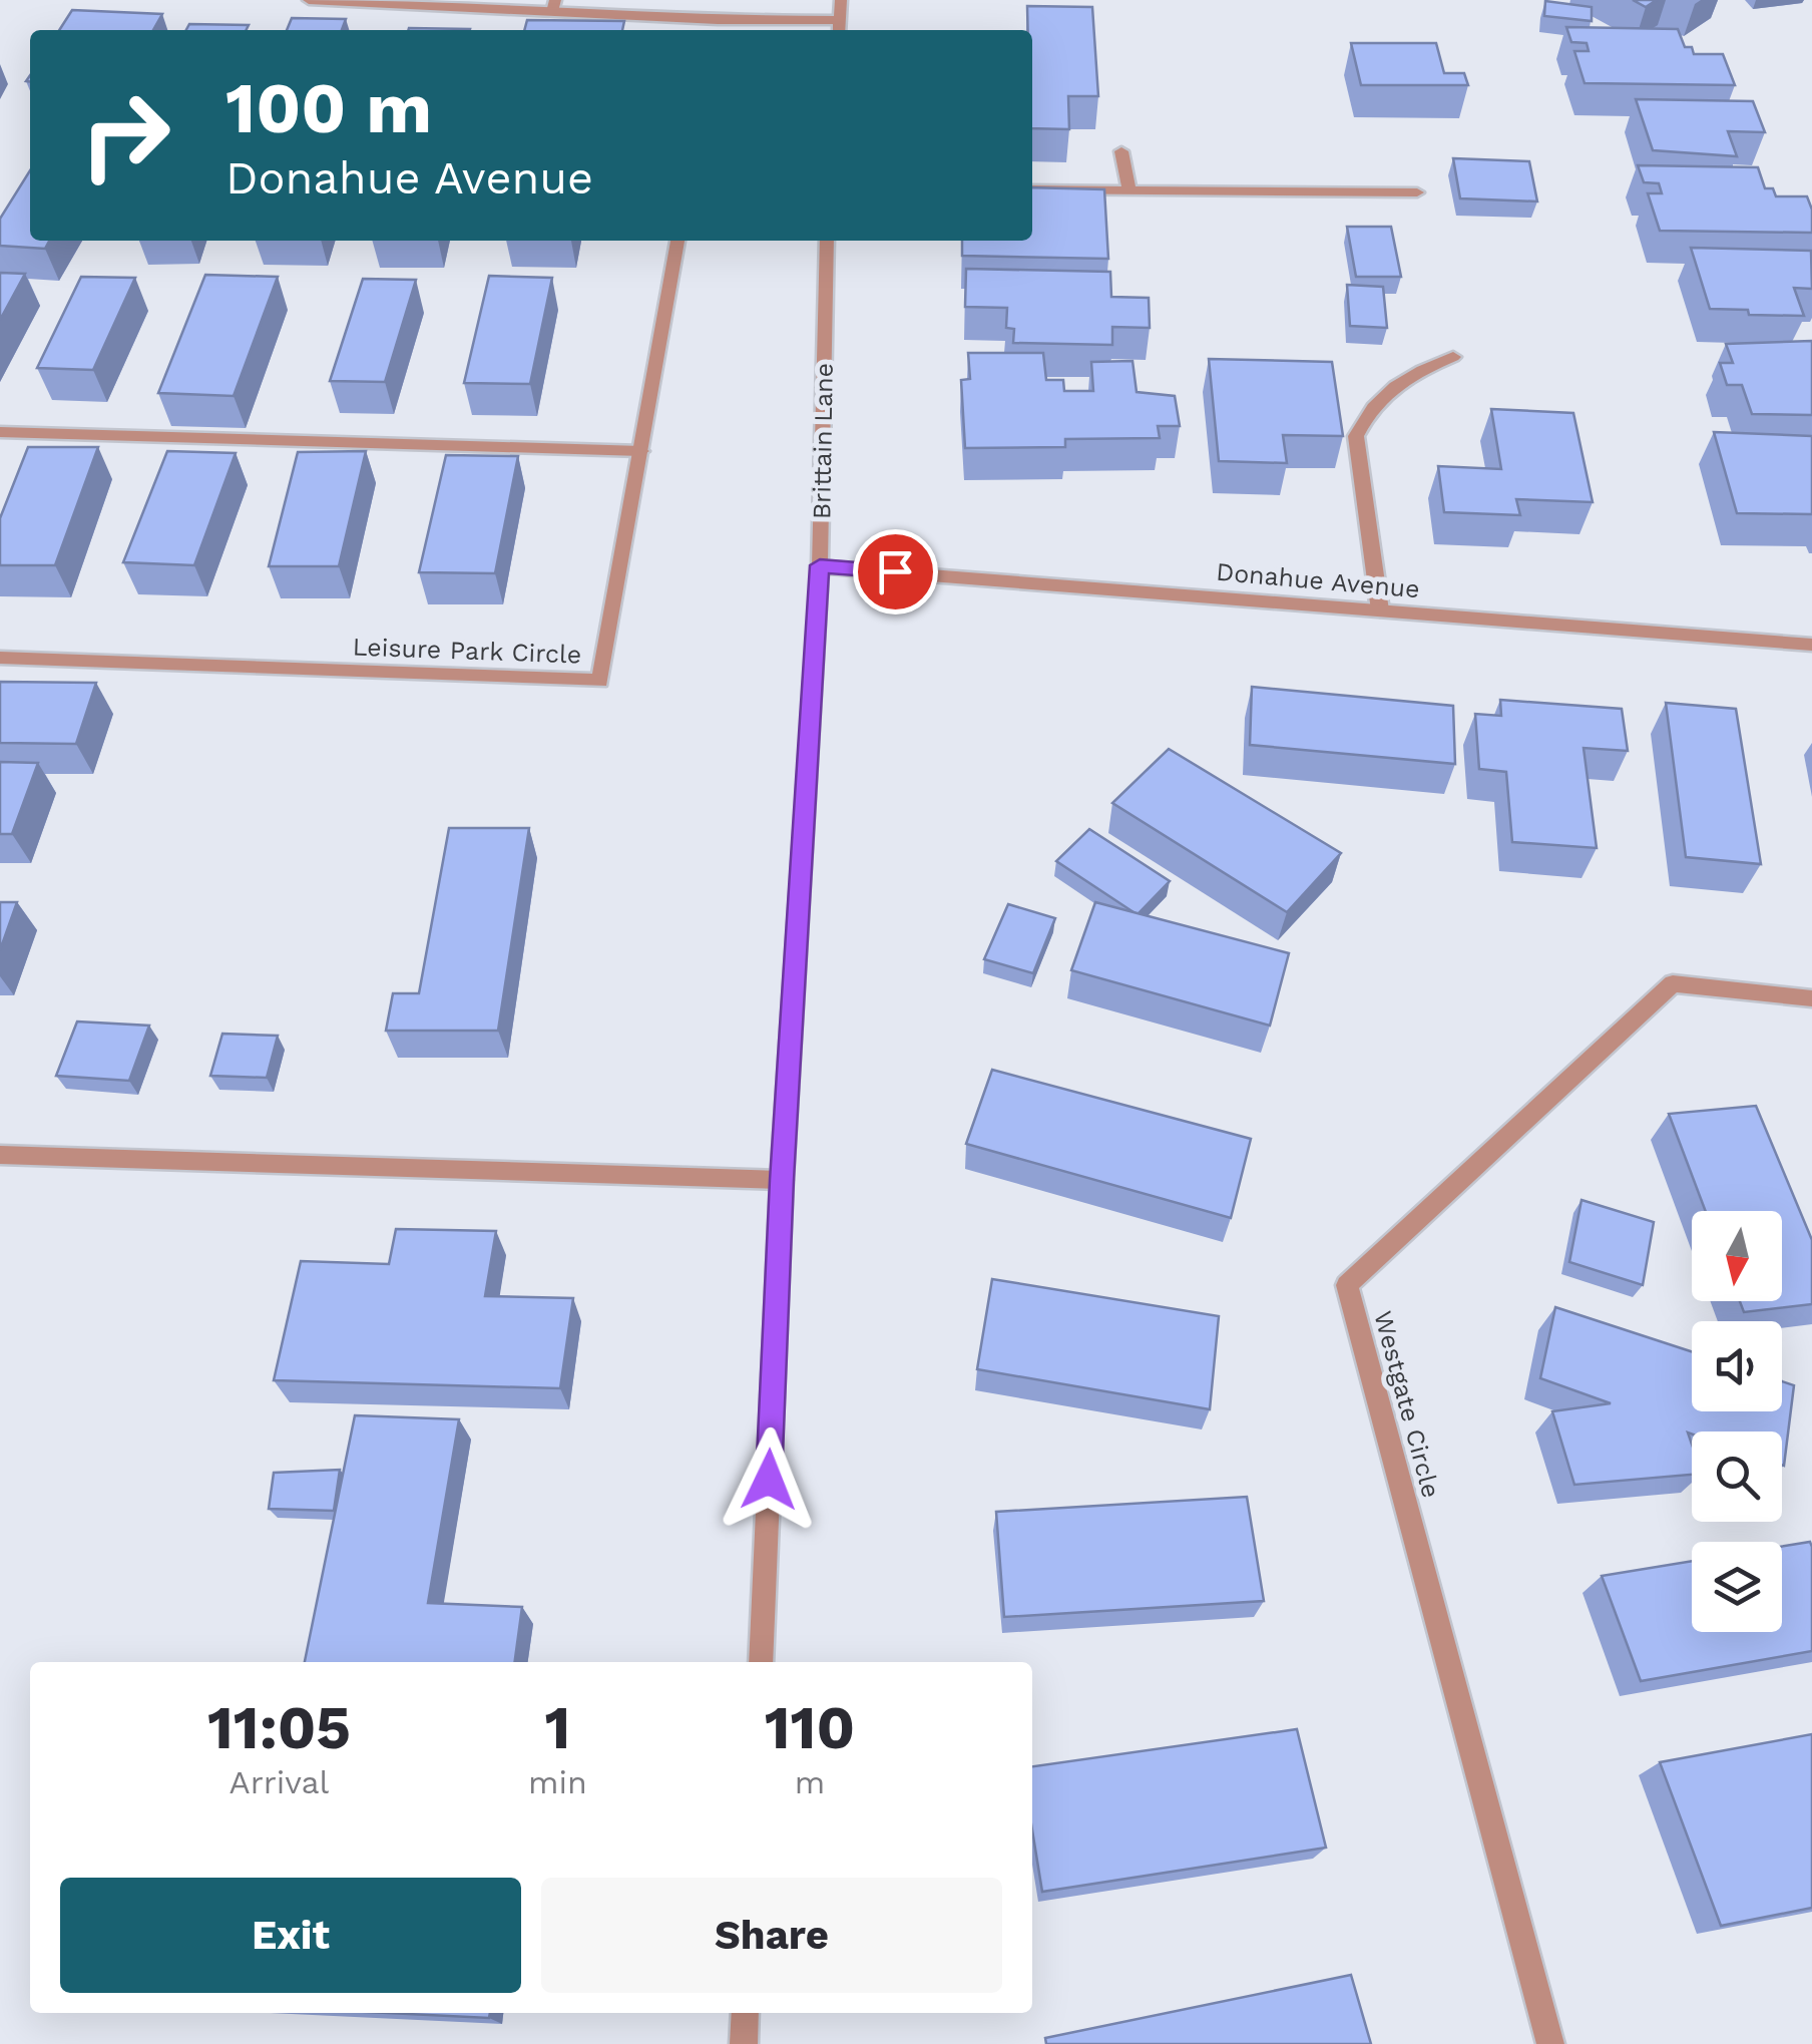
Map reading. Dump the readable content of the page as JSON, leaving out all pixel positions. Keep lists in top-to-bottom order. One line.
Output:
{"streets":{"street":["Brittain Lane","Donahue Avenue","Leisure Park Circle","Westgate Circle"]},"crossings":[["Brittain Lane","Donahue Avenue"]],"north":"bottom","page":{"turn":["100 m","Donahue Avenue"],"eta":["11:05","Arrival","1","min","110","m"],"buttons":["Exit","Share"]}}
